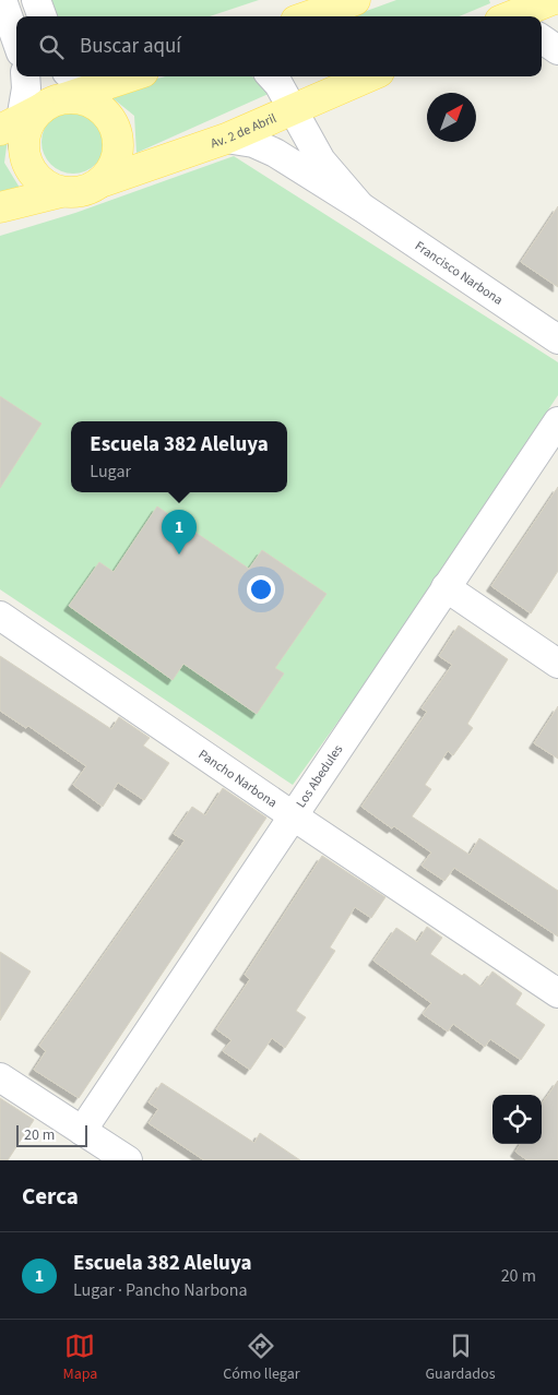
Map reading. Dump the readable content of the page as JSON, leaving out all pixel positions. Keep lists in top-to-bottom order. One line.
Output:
{"streets":{"main road":["Av. 2 de Abril"],"street":["Francisco Narbona","Los Abedules","Pancho Narbona"]},"crossings":[["Av. 2 de Abril","Francisco Narbona"],["Los Abedules","Pancho Narbona"]],"scale_bar":"20 m","north":"top right","page":{"search":"Buscar aquí","popup":["Escuela 382 Aleluya","Lugar"],"pins":"1","scale":"20 m","heading":"Cerca","list":[{"mark":"1","name":"Escuela 382 Aleluya","note":"Lugar · Pancho Narbona","value":"20 m"}],"nav":["Mapa","Cómo llegar","Guardados"]}}
